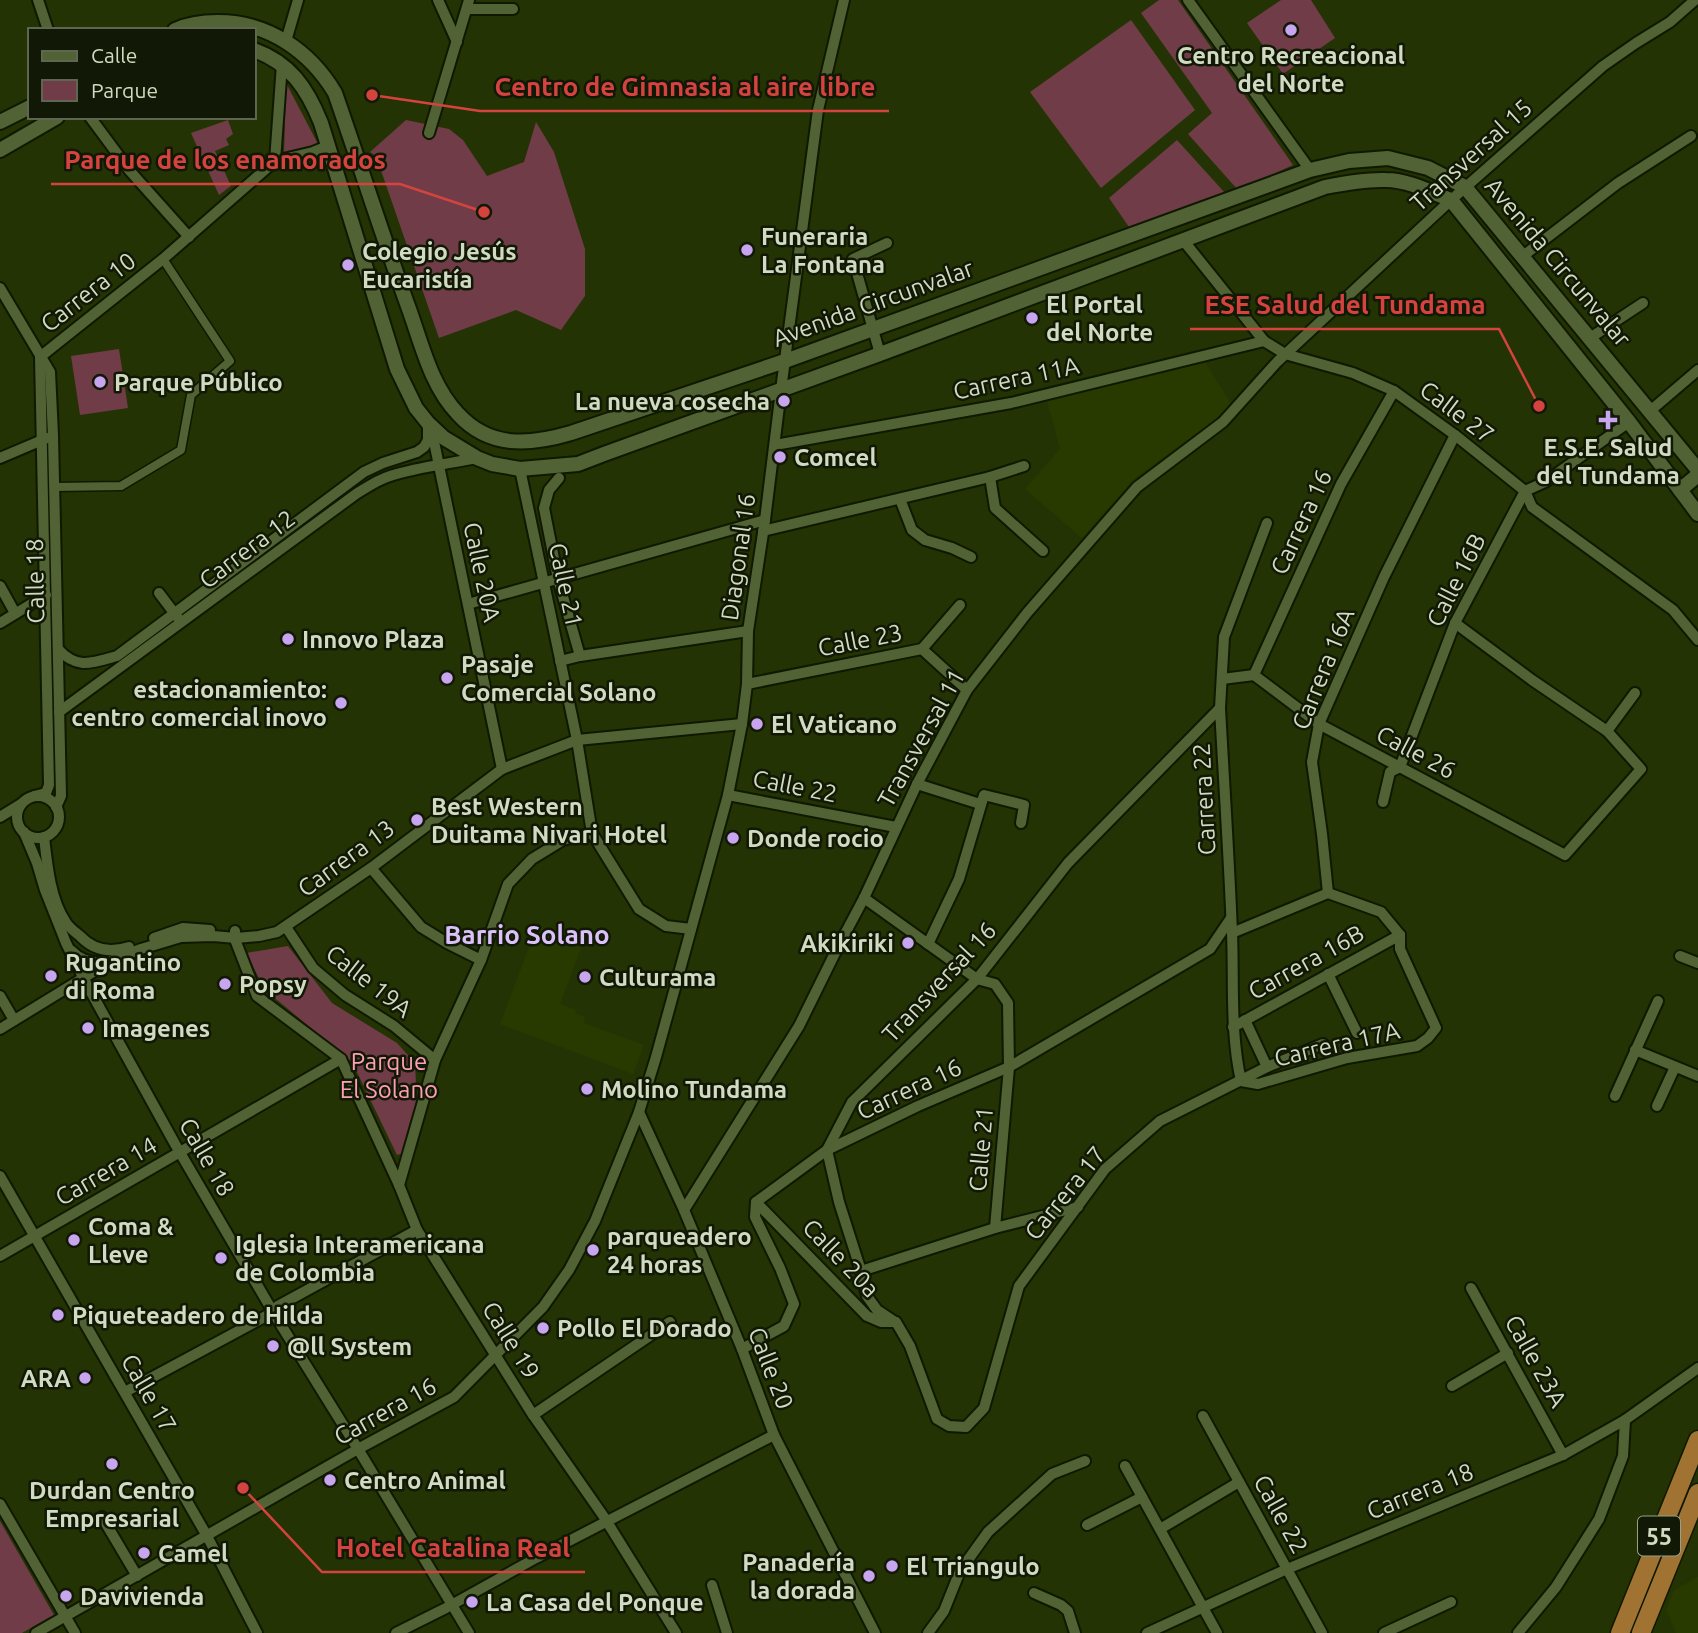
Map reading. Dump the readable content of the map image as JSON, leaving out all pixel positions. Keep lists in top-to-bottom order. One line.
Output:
{"streets":{"highway":["55"],"main road":["Avenida Circunvalar"],"street":["Transversal 15","Carrera 10","Carrera 11A","Calle 27","Carrera 16","Carrera 12","Diagonal 16","Calle 20A","Calle 16B","Calle 18","Calle 21","Calle 23","Carrera 16A","Transversal 11","Calle 26","Calle 22","Carrera 22","Carrera 13","Carrera 16B","Calle 19A","Transversal 16","Carrera 17A","Carrera 14","Carrera 17","Calle 20a","Calle 19","Calle 23A","Calle 20","Calle 17","Carrera 18"]},"crossings":[["Transversal 15","Avenida Circunvalar"],["Transversal 15","Calle 27"],["Transversal 15","Transversal 11"],["Avenida Circunvalar","Carrera 10"],["Avenida Circunvalar","Calle 27"],["Avenida Circunvalar","Carrera 12"],["Avenida Circunvalar","Diagonal 16"],["Avenida Circunvalar","Calle 20A"],["Avenida Circunvalar","Calle 21"],["Carrera 10","Calle 18"],["Carrera 11A","Calle 27"],["Carrera 11A","Diagonal 16"],["Calle 27","Carrera 16"],["Calle 27","Calle 16B"],["Calle 27","Carrera 16A"],["Calle 27","Transversal 11"],["Carrera 16","Diagonal 16"],["Carrera 16","Calle 18"],["Carrera 16","Calle 21"],["Carrera 16","Calle 26"],["Carrera 16","Carrera 22"],["Carrera 16","Transversal 16"],["Carrera 16","Calle 20a"],["Carrera 16","Calle 19"],["Carrera 16","Calle 20"],["Carrera 16","Calle 17"],["Carrera 12","Calle 20A"],["Carrera 12","Calle 18"],["Diagonal 16","Calle 23"],["Diagonal 16","Calle 22"],["Diagonal 16","Carrera 13"],["Diagonal 16","Calle 20"],["Calle 20A","Carrera 13"],["Calle 16B","Calle 26"],["Calle 18","Carrera 13"],["Calle 18","Carrera 14"],["Calle 21","Transversal 11"],["Calle 21","Carrera 13"],["Calle 21","Transversal 16"],["Calle 23","Transversal 11"],["Carrera 16A","Calle 26"],["Transversal 11","Calle 22"],["Transversal 11","Calle 20"],["Calle 22","Carrera 18"],["Carrera 22","Carrera 16B"],["Carrera 22","Transversal 16"],["Carrera 22","Carrera 17A"],["Carrera 22","Carrera 17"],["Carrera 13","Calle 19A"],["Carrera 13","Calle 19"],["Carrera 16B","Carrera 17A"],["Carrera 17A","Carrera 17"],["Carrera 14","Calle 19"],["Carrera 14","Calle 17"],["Carrera 17","Calle 20a"],["Calle 23A","Carrera 18"]],"districts":["Barrio Solano"],"parks":["Parque El Solano"],"places":{"other":["Centro Recreacional del Norte","Centro de Gimnasia al aire libre","Parque de los enamorados","Funeraria La Fontana","Colegio Jesús Eucaristía","El Portal del Norte","Parque Público","La nueva cosecha","ESE Salud del Tundama","Comcel","Innovo Plaza","Pasaje Comercial Solano","estacionamiento: centro comercial inovo","El Vaticano","Best Western Duitama Nivari Hotel","Donde rocio","Akikiriki","Rugantino di Roma","Culturama","Popsy","Imagenes","Molino Tundama","Coma & Lleve","parqueadero 24 horas","Iglesia Interamericana de Colombia","Piqueteadero de Hilda","Pollo El Dorado","@ll System","ARA","Durdan Centro Empresarial","Centro Animal","Hotel Catalina Real","Camel","El Triangulo","Panadería la dorada","Davivienda","La Casa del Ponque"],"health":["E.S.E. Salud del Tundama"]},"legend":["Calle","Parque"]}
